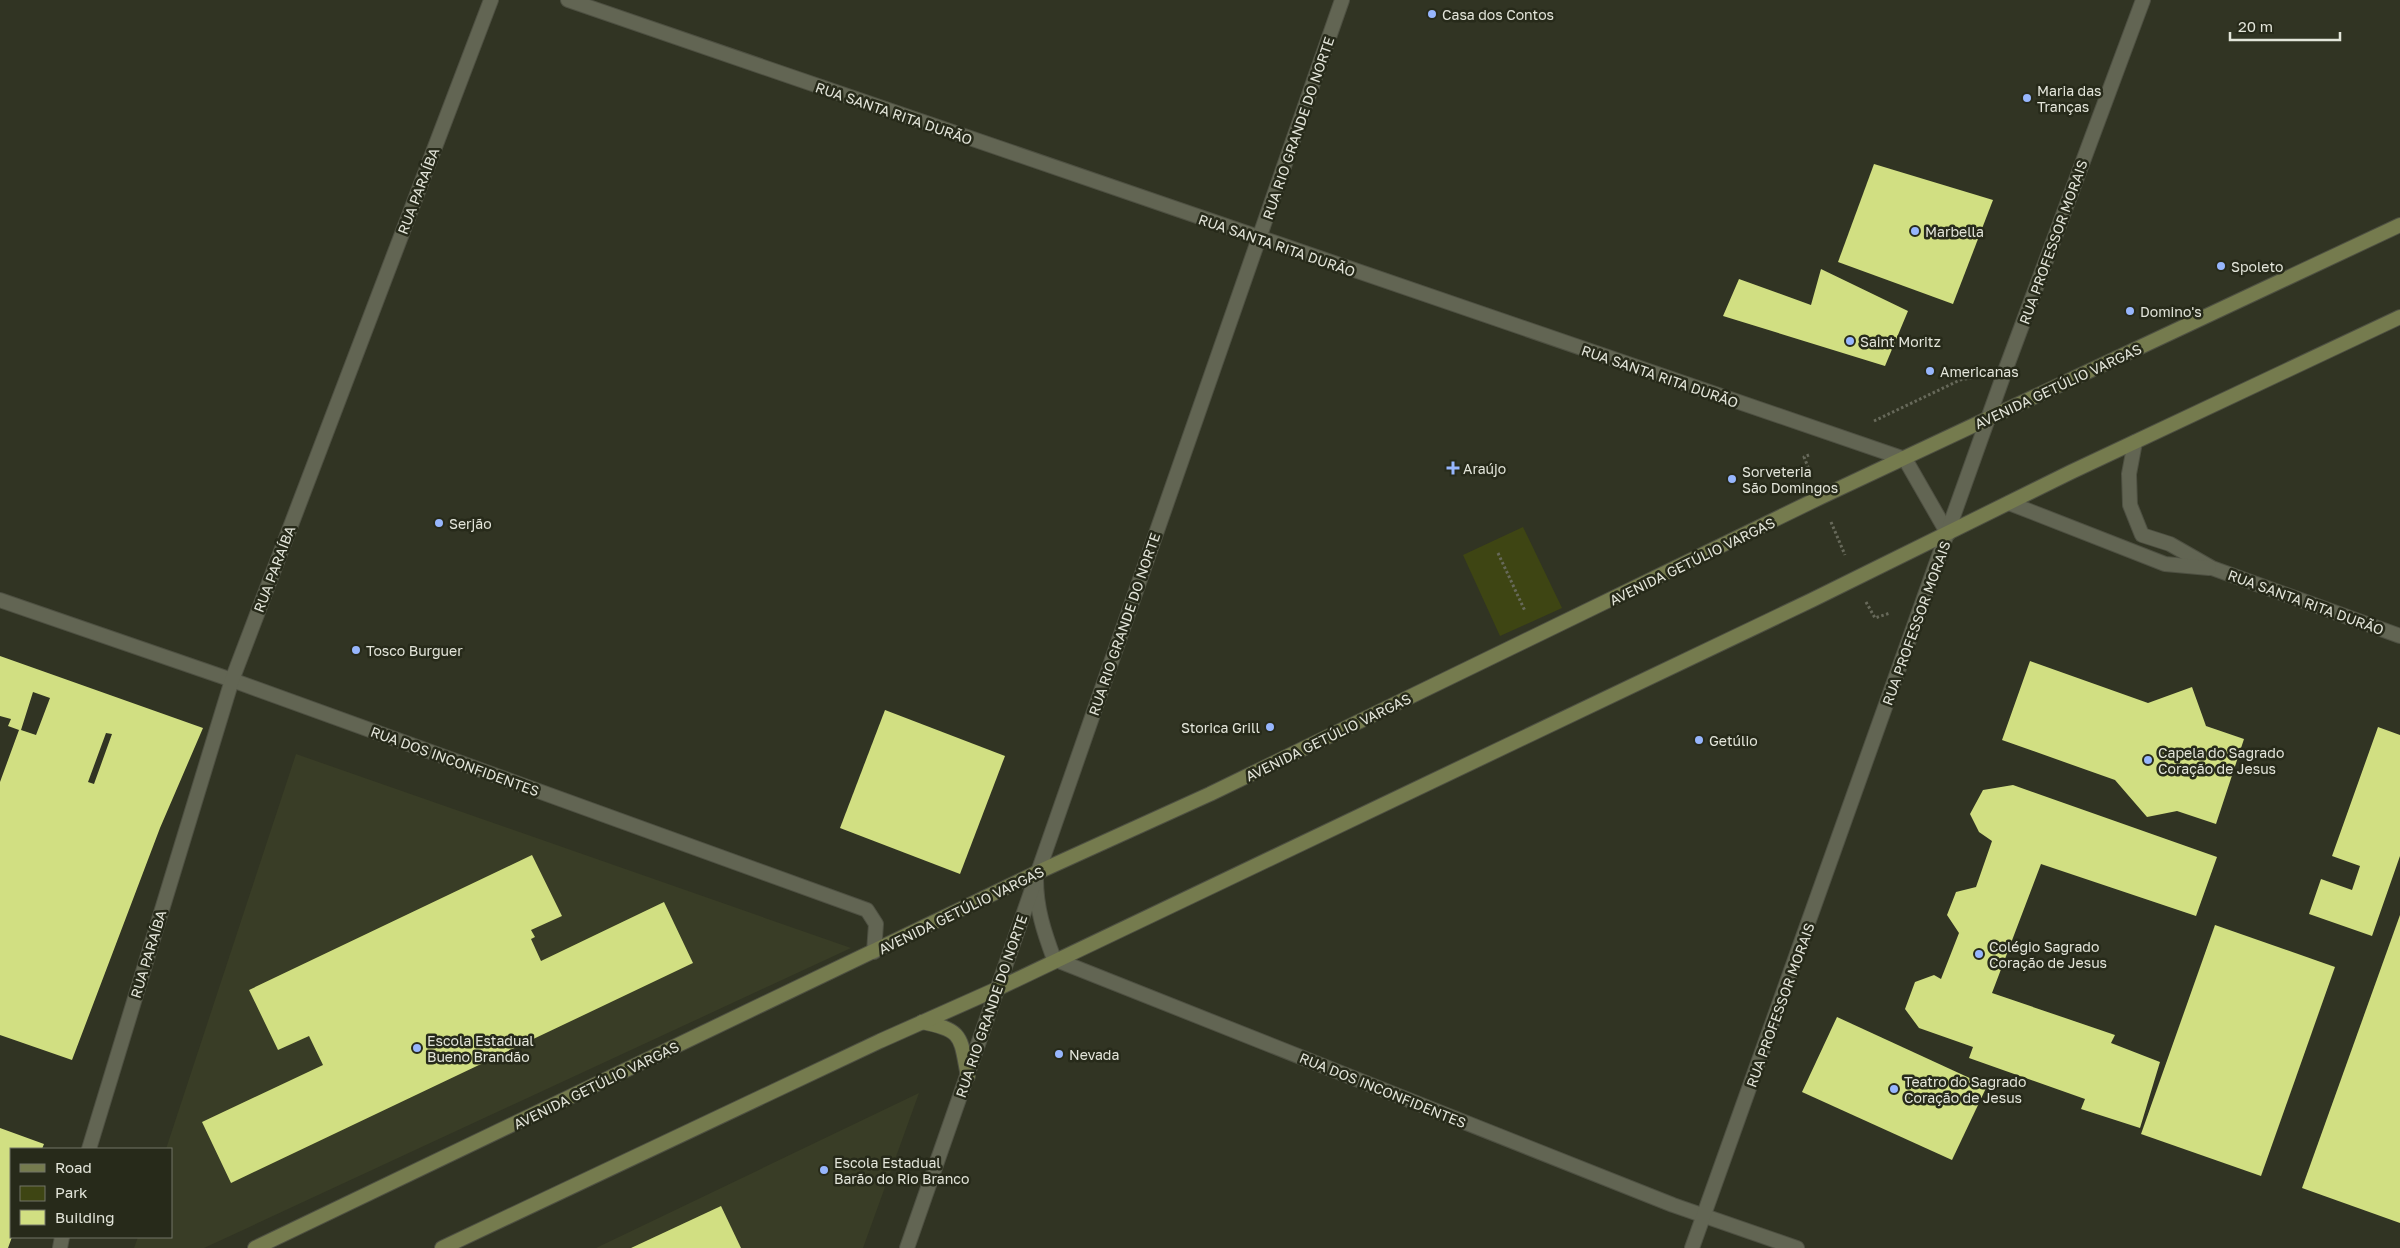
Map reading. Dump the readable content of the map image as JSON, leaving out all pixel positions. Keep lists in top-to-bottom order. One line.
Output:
{"streets":{"main road":["AVENIDA GETÚLIO VARGAS"],"street":["RUA SANTA RITA DURÃO","RUA RIO GRANDE DO NORTE","RUA PARAÍBA","RUA PROFESSOR MORAIS","RUA DOS INCONFIDENTES"]},"crossings":[["RUA SANTA RITA DURÃO","RUA RIO GRANDE DO NORTE"],["RUA SANTA RITA DURÃO","AVENIDA GETÚLIO VARGAS"],["RUA RIO GRANDE DO NORTE","AVENIDA GETÚLIO VARGAS"],["RUA PARAÍBA","RUA DOS INCONFIDENTES"],["RUA PROFESSOR MORAIS","AVENIDA GETÚLIO VARGAS"],["RUA PROFESSOR MORAIS","RUA DOS INCONFIDENTES"],["AVENIDA GETÚLIO VARGAS","RUA DOS INCONFIDENTES"]],"places":{"other":["Casa dos Contos","Maria das Tranças","Marbella","Spoleto","Domino's","Saint Moritz","Americanas","Sorveteria São Domingos","Serjão","Tosco Burguer","Storica Grill","Getúlio","Capela do Sagrado Coração de Jesus","Colégio Sagrado Coração de Jesus","Escola Estadual Bueno Brandão","Nevada","Teatro do Sagrado Coração de Jesus","Escola Estadual Barão do Rio Branco"],"health":["Araújo"]},"legend":["Road","Park","Building"],"scale_bar":"20 m"}
